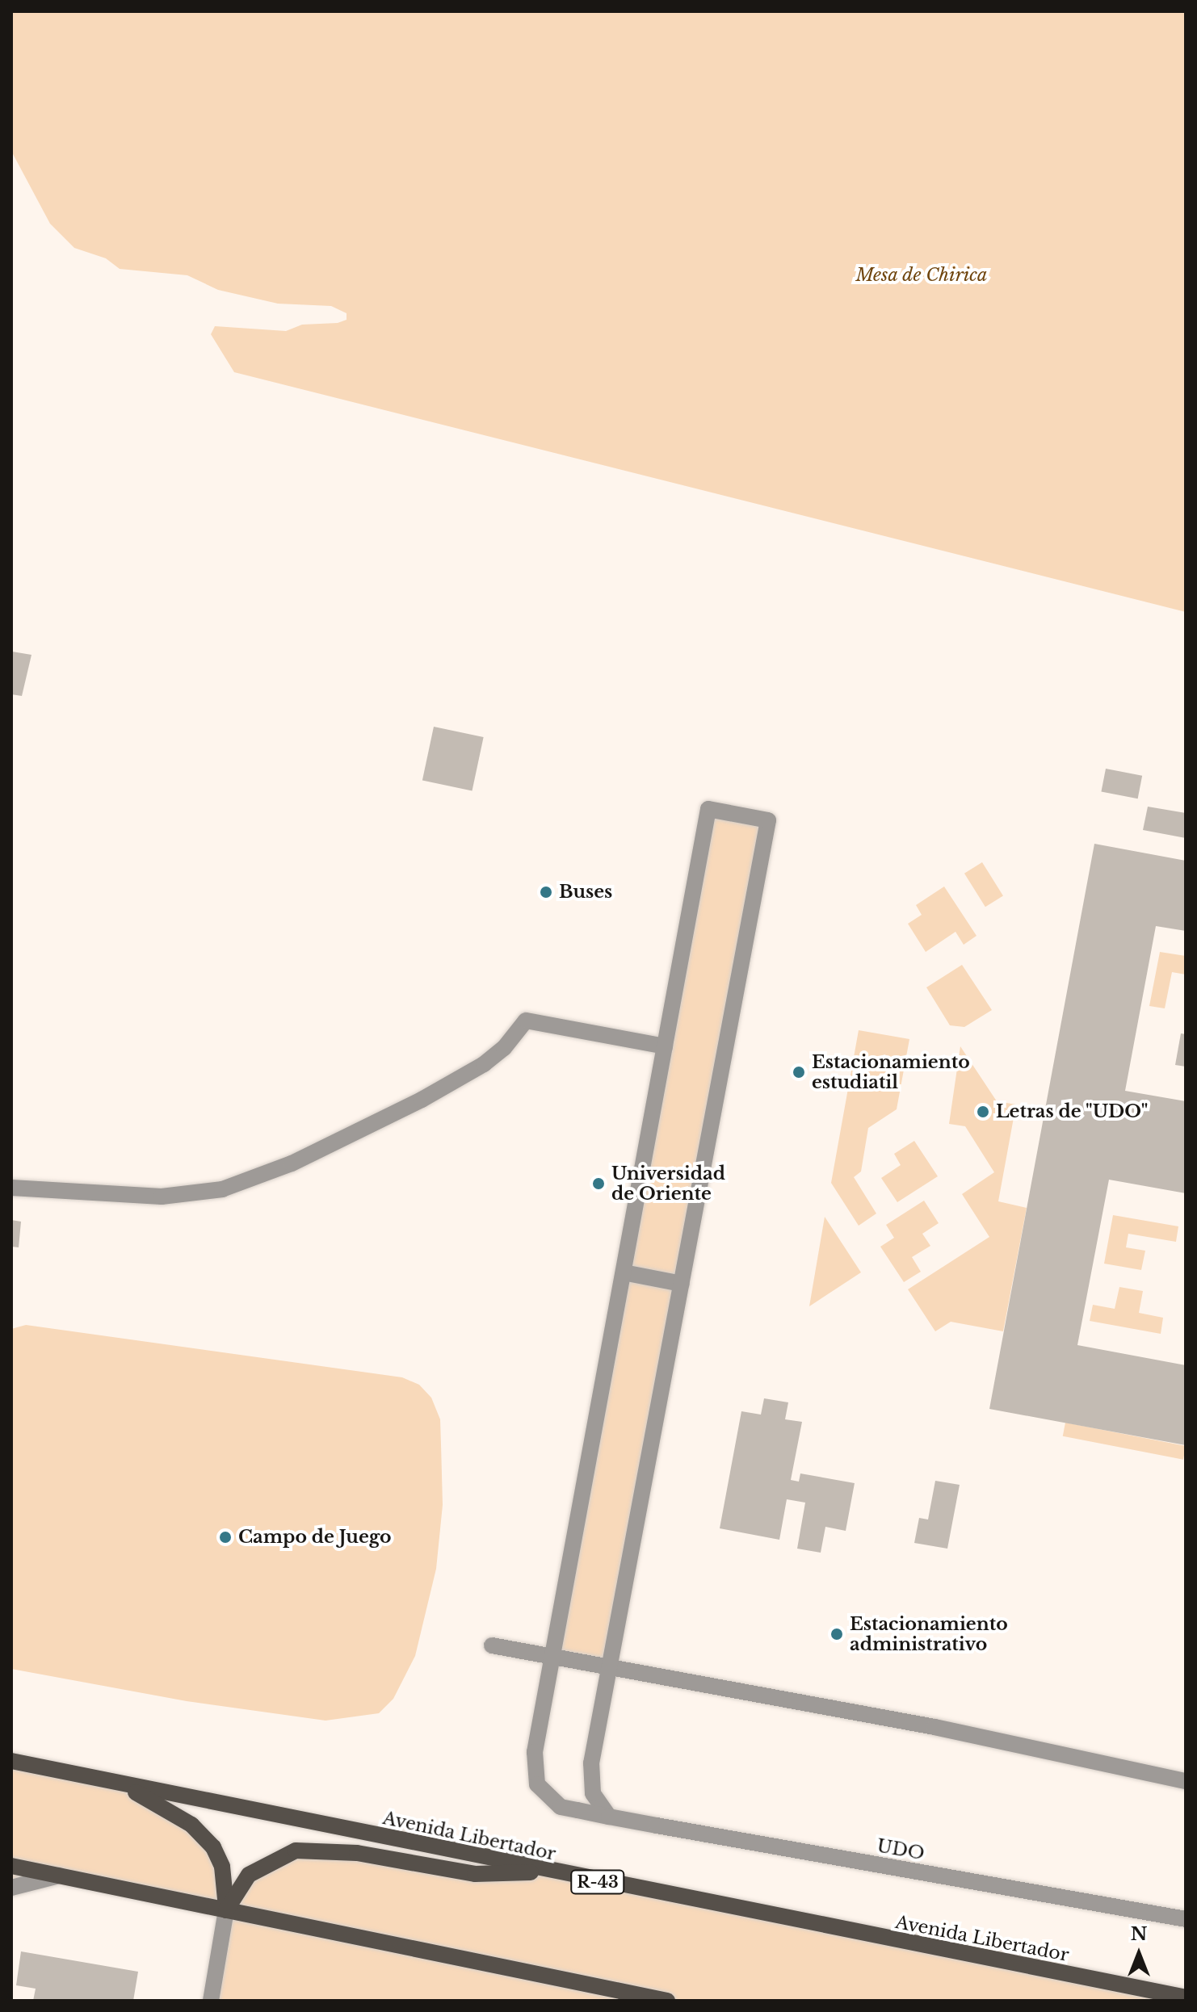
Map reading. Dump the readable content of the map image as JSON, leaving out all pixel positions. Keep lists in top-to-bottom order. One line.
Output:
{"streets":{"main road":["Avenida Libertador","R-43"],"street":["UDO"]},"parks":["Mesa de Chirica"],"places":["Buses","Estacionamiento estudiatil","Letras de \"UDO\"","Universidad de Oriente","Campo de Juego","Estacionamiento administrativo"],"north":"top"}
